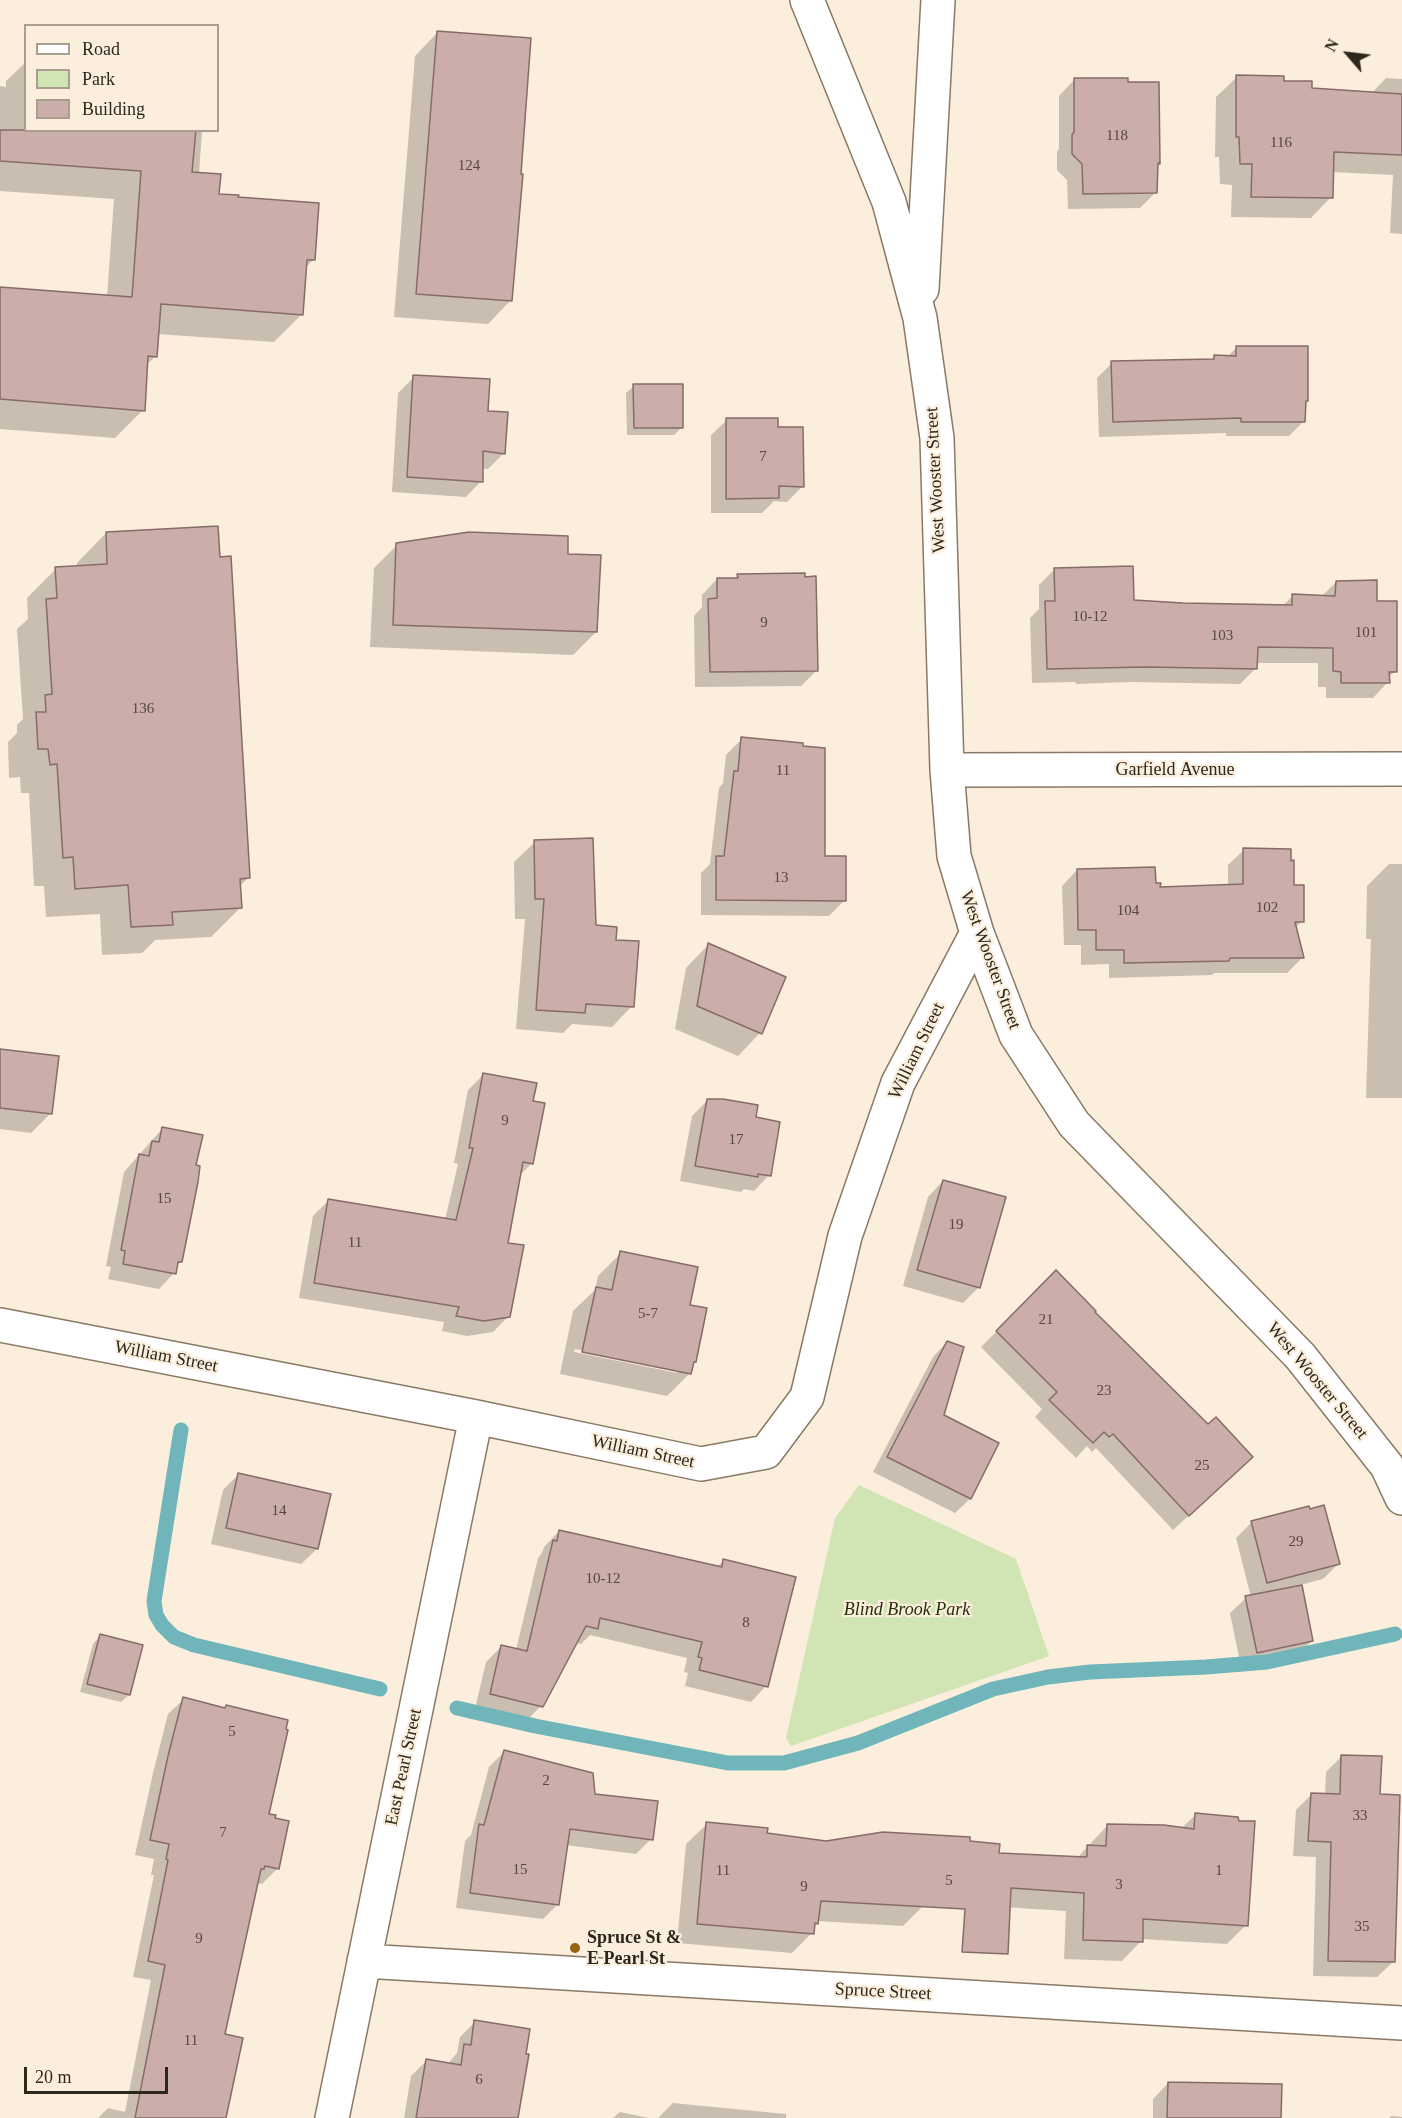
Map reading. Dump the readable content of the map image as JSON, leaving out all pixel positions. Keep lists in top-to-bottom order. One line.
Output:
{"streets":{"street":["West Wooster Street","Garfield Avenue","William Street","East Pearl Street","Spruce Street"]},"crossings":[["West Wooster Street","Garfield Avenue"],["West Wooster Street","William Street"],["William Street","East Pearl Street"],["East Pearl Street","Spruce Street"]],"parks":["Blind Brook Park"],"places":["Spruce St & E Pearl St"],"house_numbers":["118","116","124","7","10-12","9","101","103","136","11","13","102","104","9","17","15","19","11","5-7","21","23","25","14","29","10-12","8","5","2","33","7","15","11","1","5","3","9","35","9","11","6"],"legend":["Road","Park","Building"],"scale_bar":"20 m","north":"top left"}
